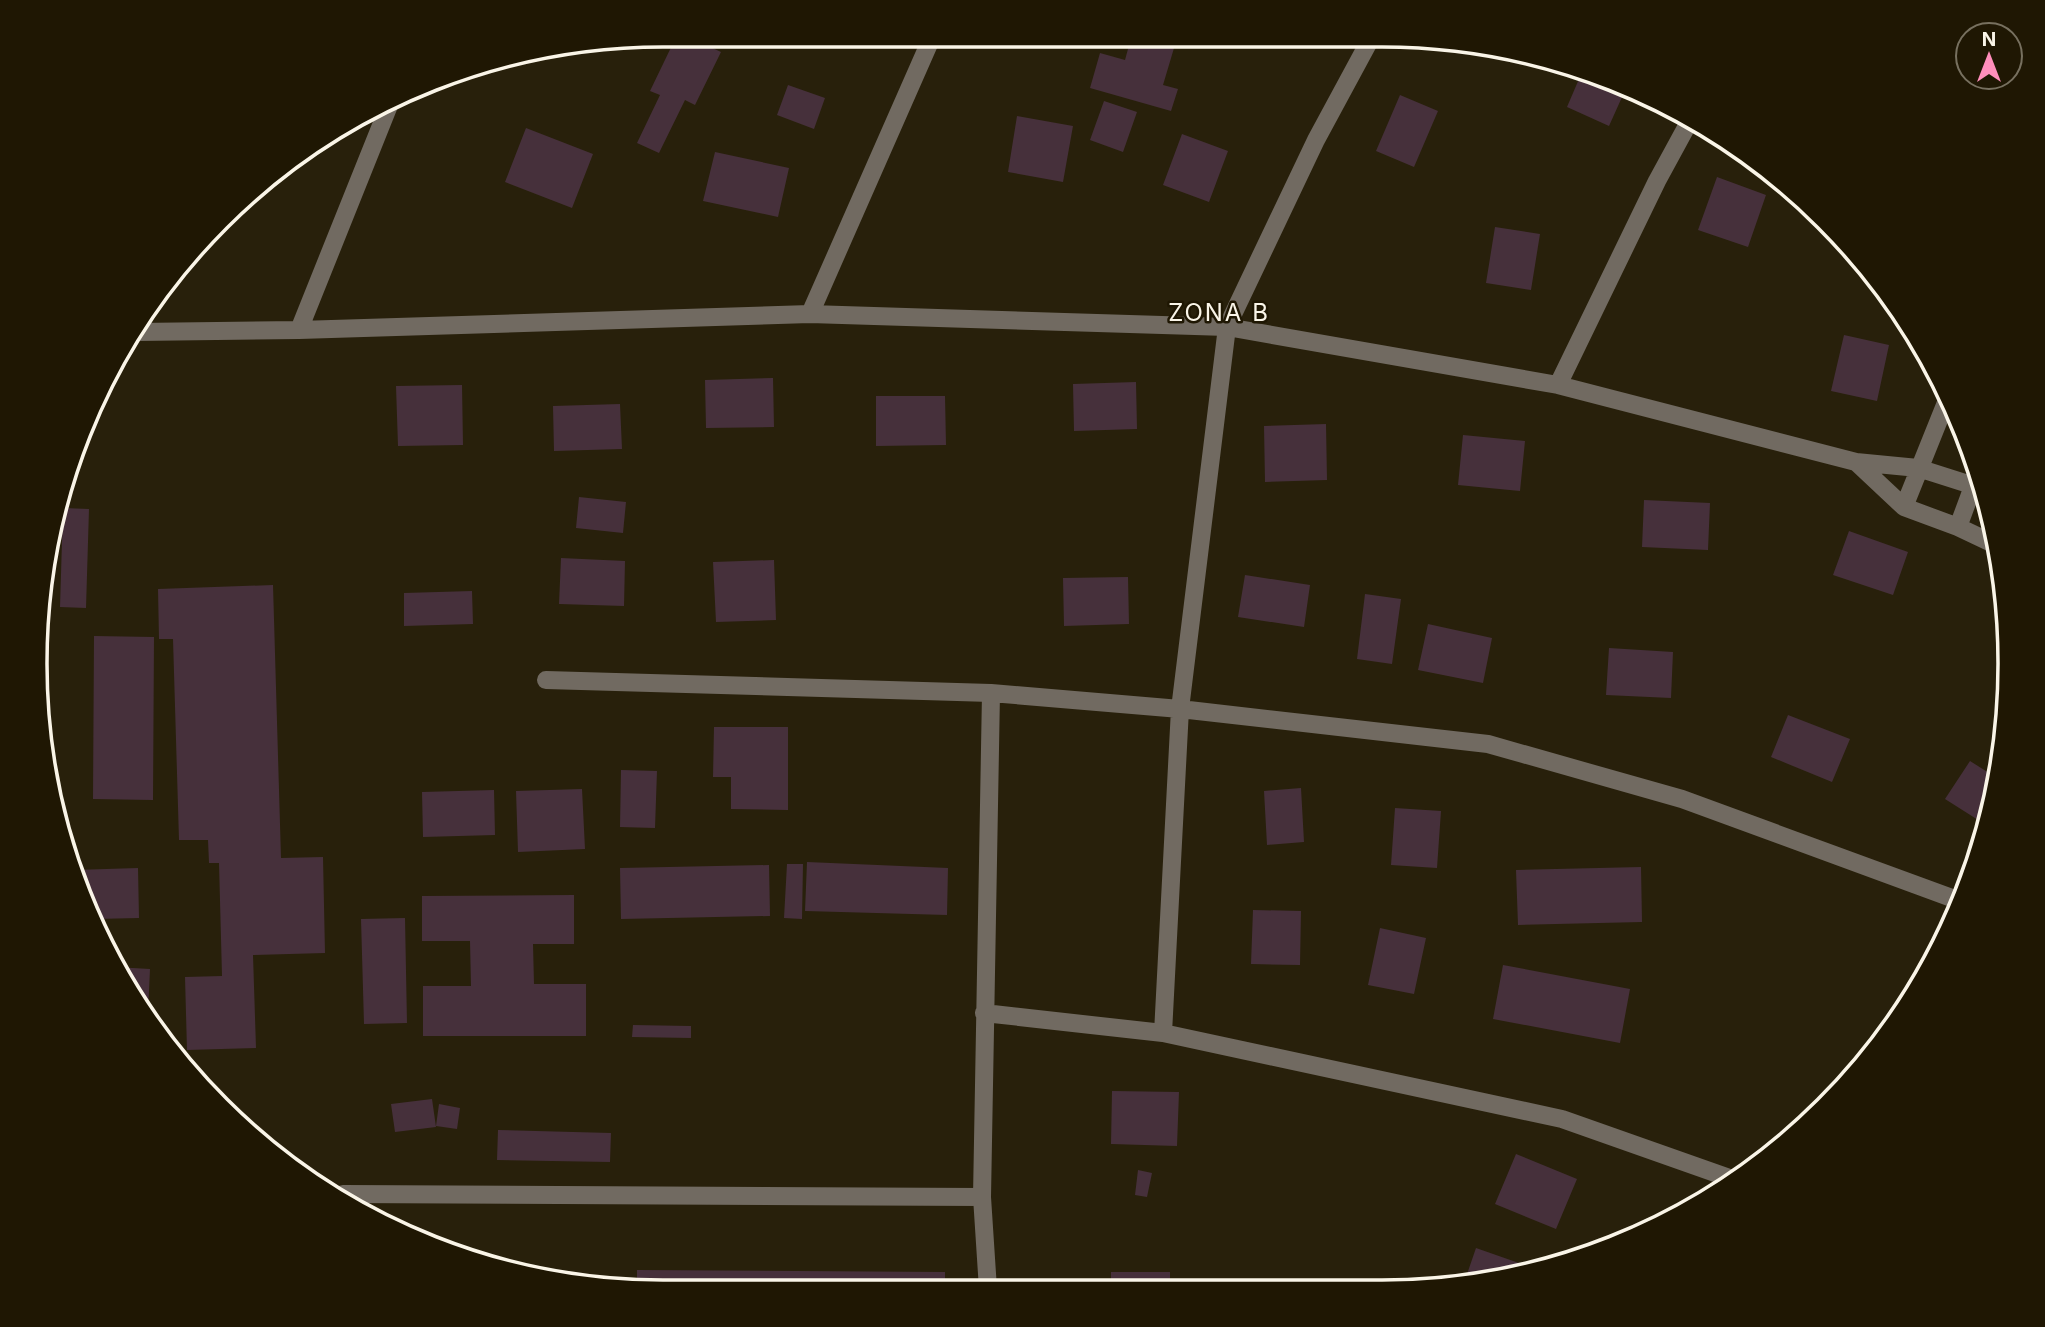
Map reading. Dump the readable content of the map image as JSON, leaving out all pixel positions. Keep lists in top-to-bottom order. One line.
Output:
{"districts":["ZONA B"],"north":"top"}
